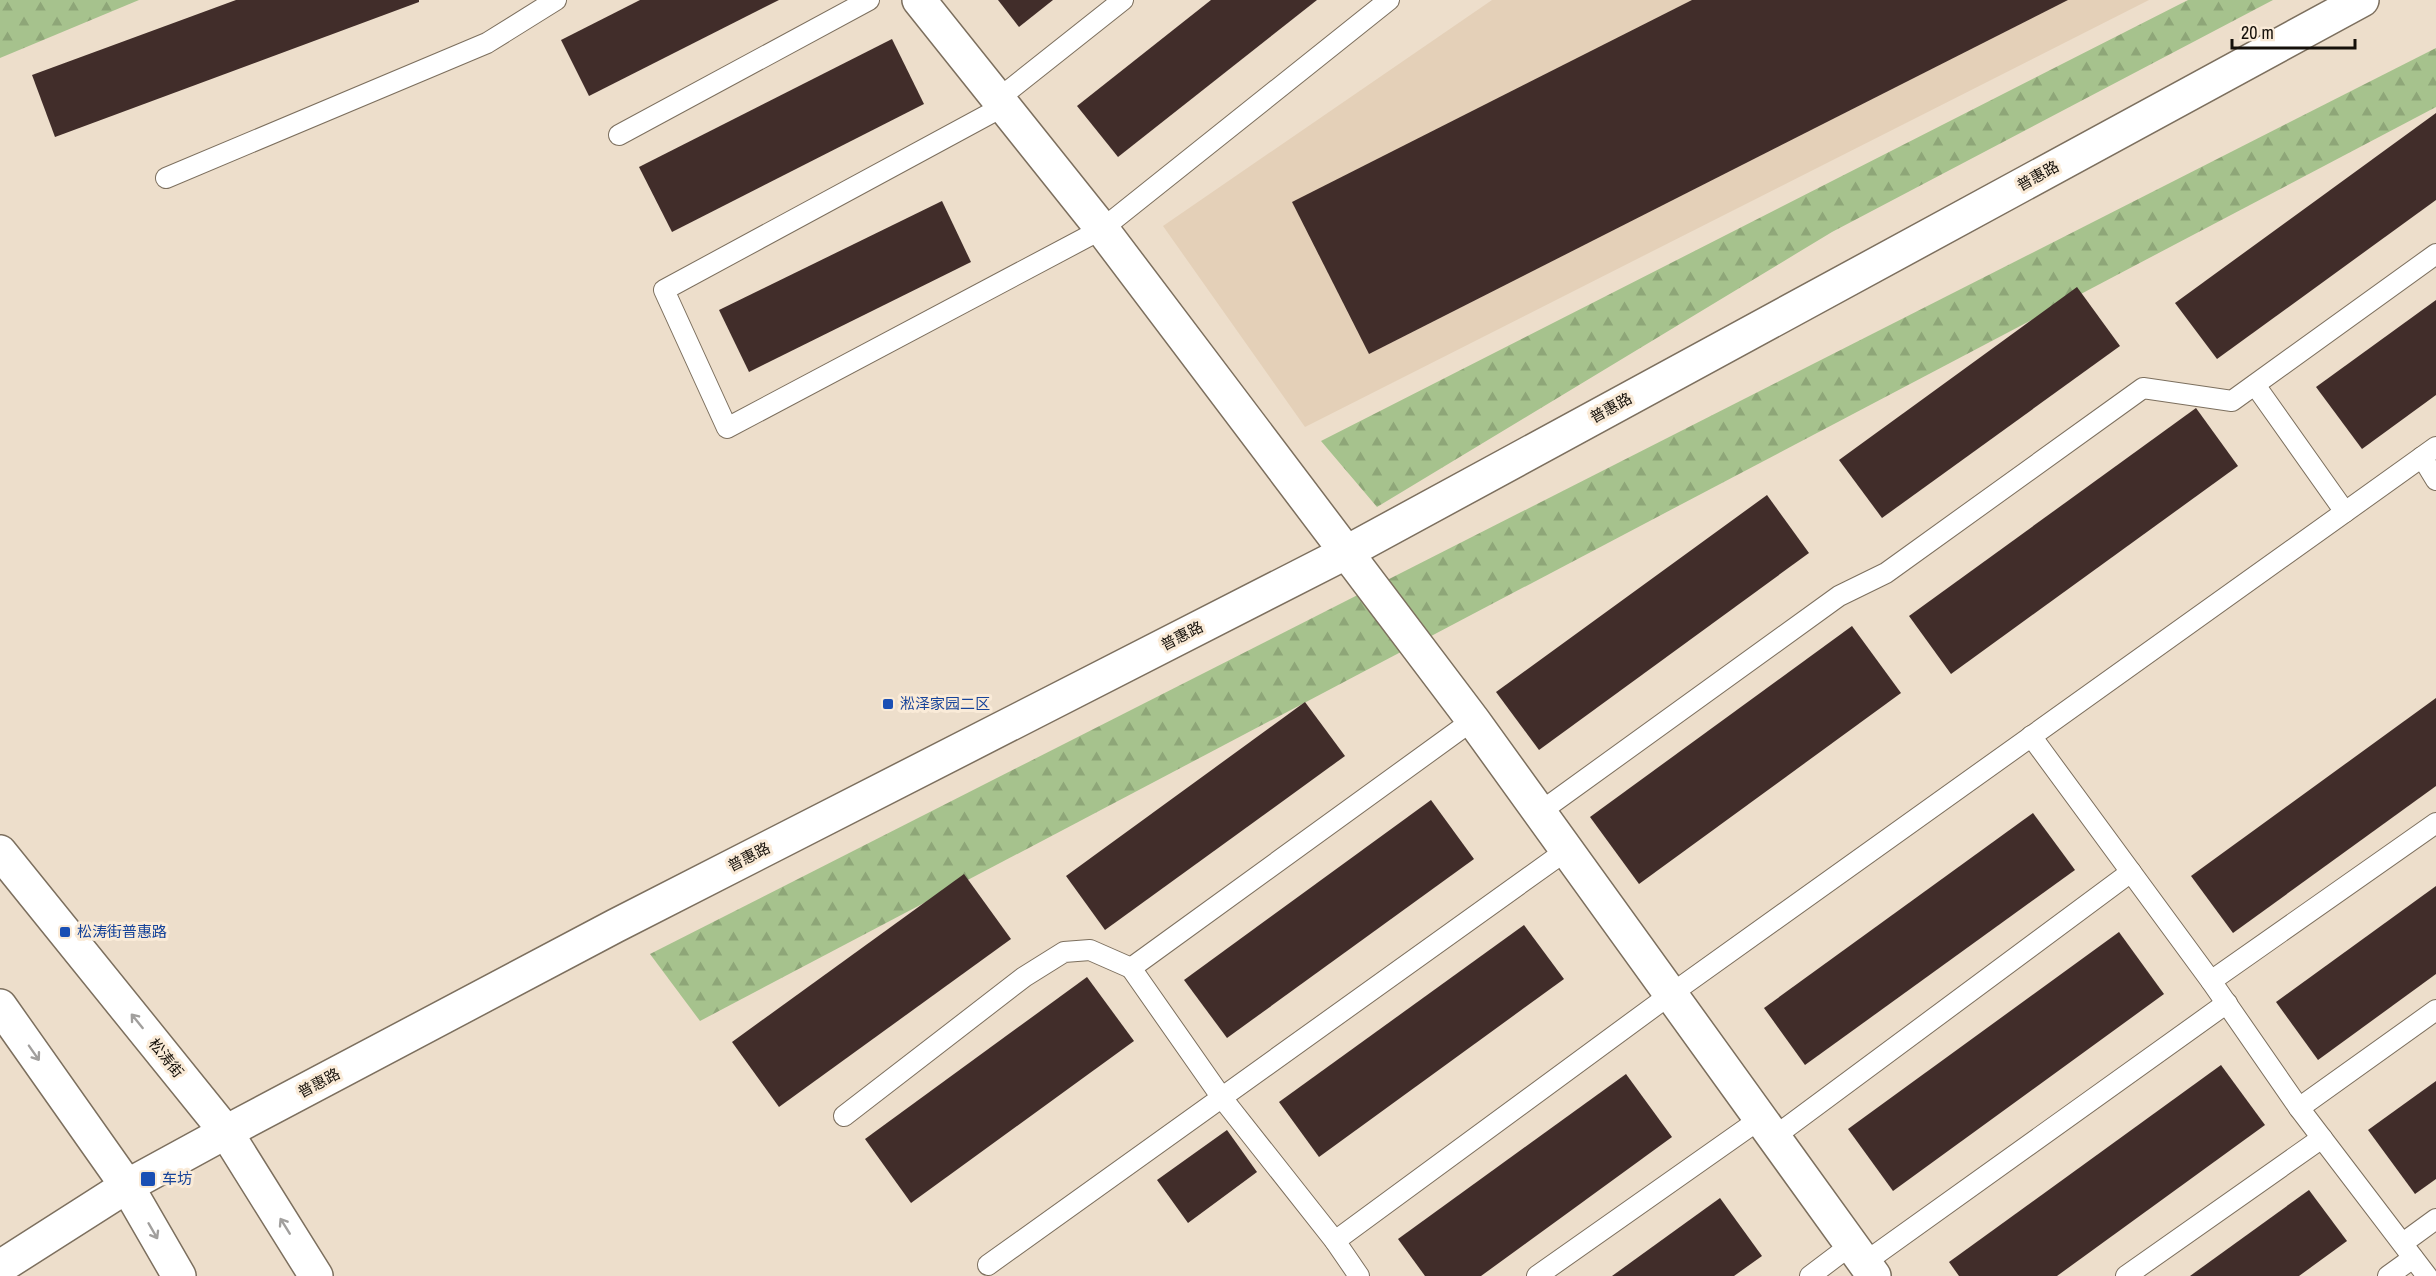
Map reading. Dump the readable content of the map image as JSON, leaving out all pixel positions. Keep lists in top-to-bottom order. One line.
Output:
{"streets":{"main road":["普惠路","松涛街"]},"crossings":[["普惠路","松涛街"]],"places":{"transit":["淞泽家园二区","松涛街普惠路","车坊"]},"scale_bar":"20 m"}
